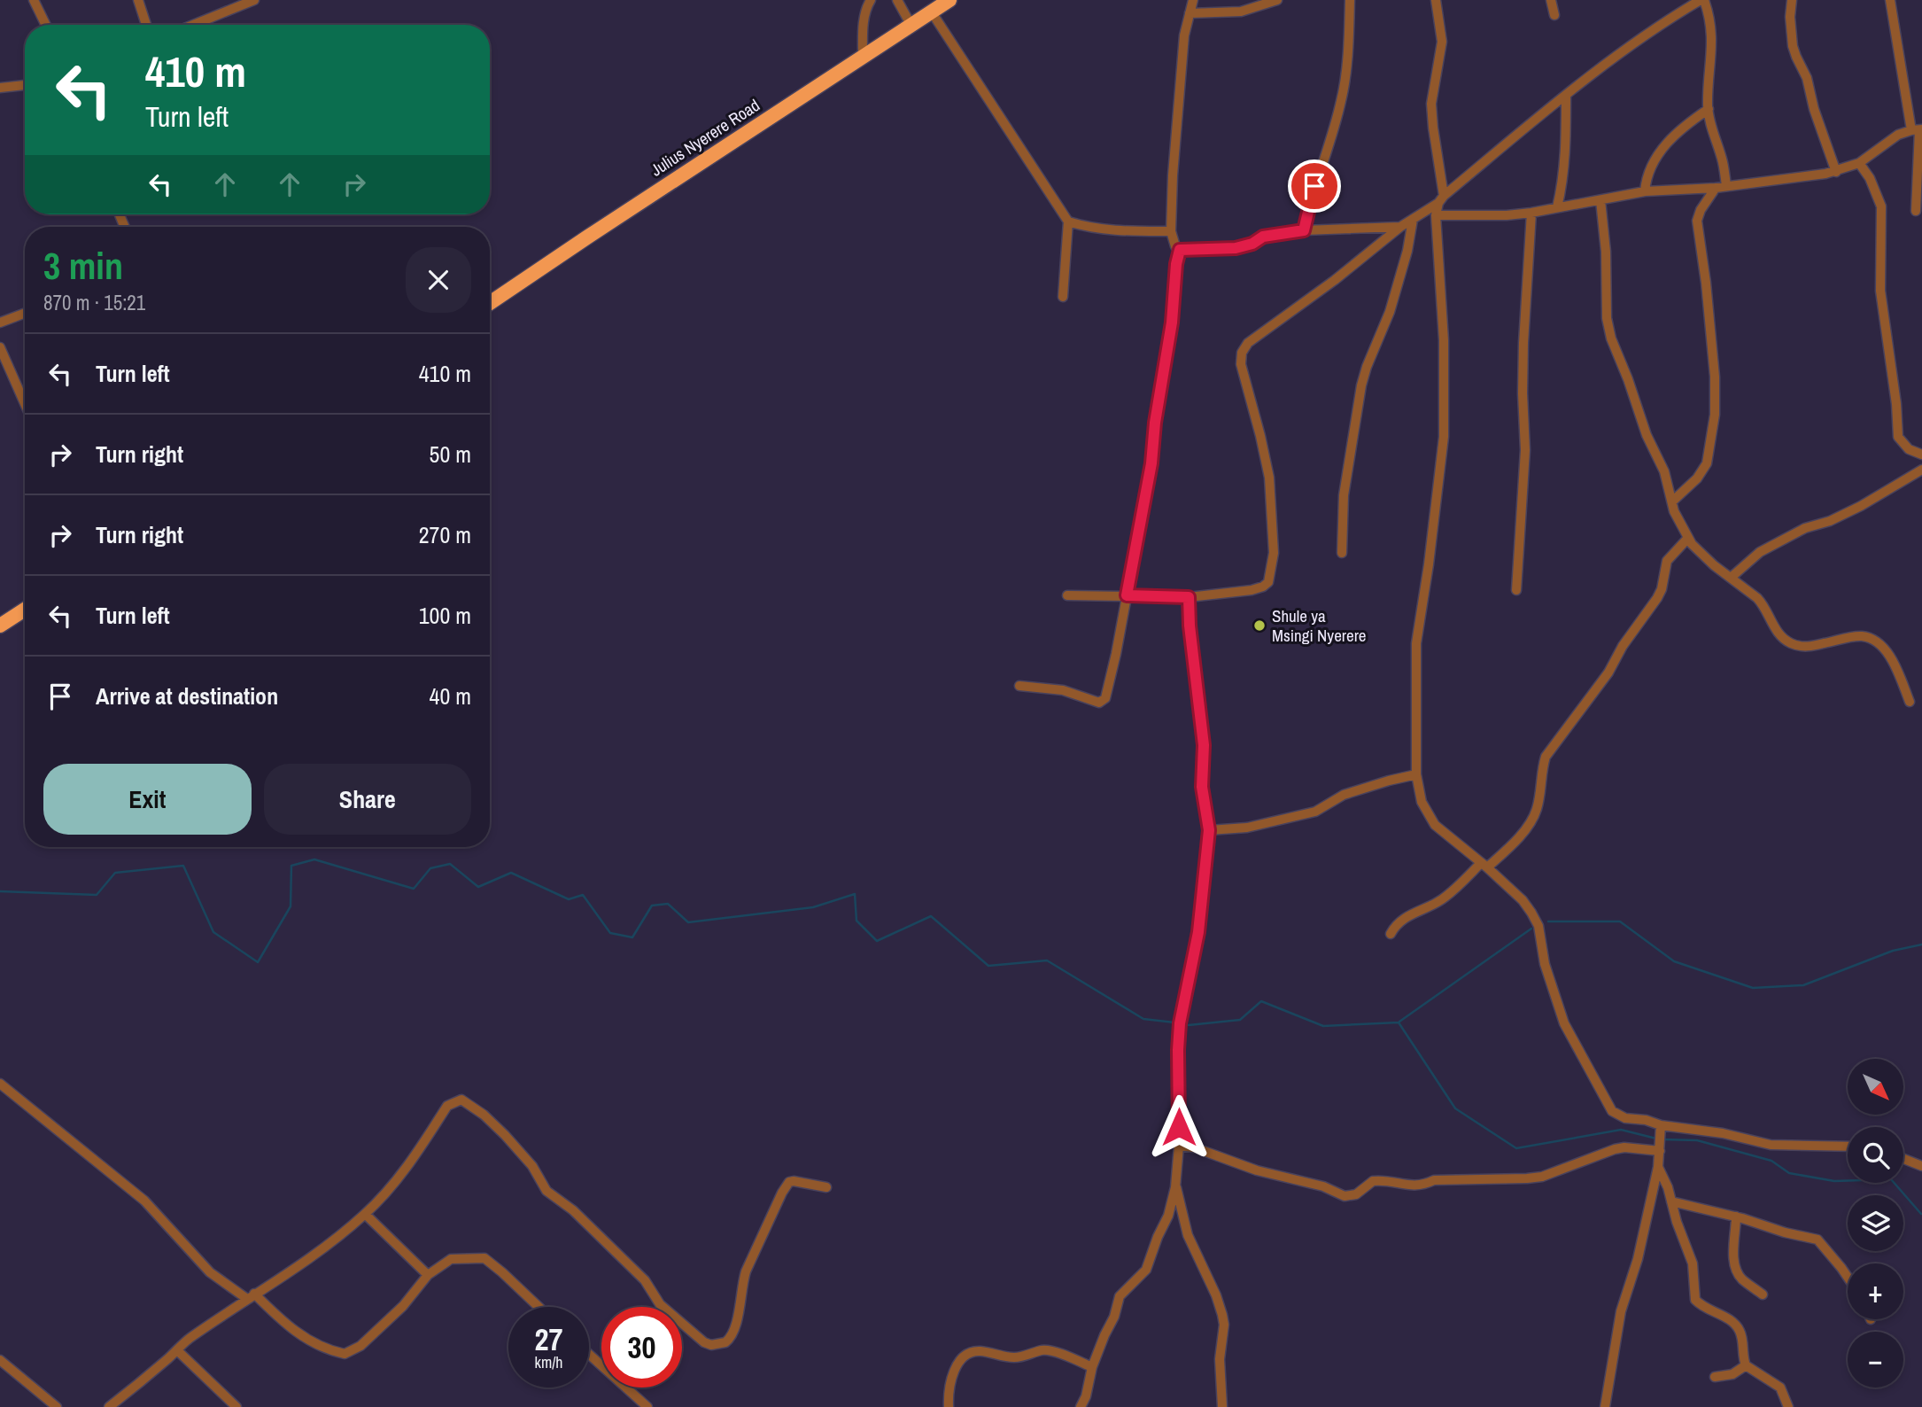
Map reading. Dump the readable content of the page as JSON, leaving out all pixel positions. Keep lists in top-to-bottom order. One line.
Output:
{"streets":{"highway":["Julius Nyerere Road"]},"places":["Shule ya Msingi Nyerere"],"north":"bottom right","page":{"turn":["410 m","Turn left"],"heading":["3 min","870 m · 15:21"],"list":[{"name":"Turn left","value":"410 m"},{"name":"Turn right","value":"50 m"},{"name":"Turn right","value":"270 m"},{"name":"Turn left","value":"100 m"},{"name":"Arrive at destination","value":"40 m"}],"buttons":["Exit","Share"],"map_buttons":["+","−"],"speed":"27 km/h","limit":"30"}}
